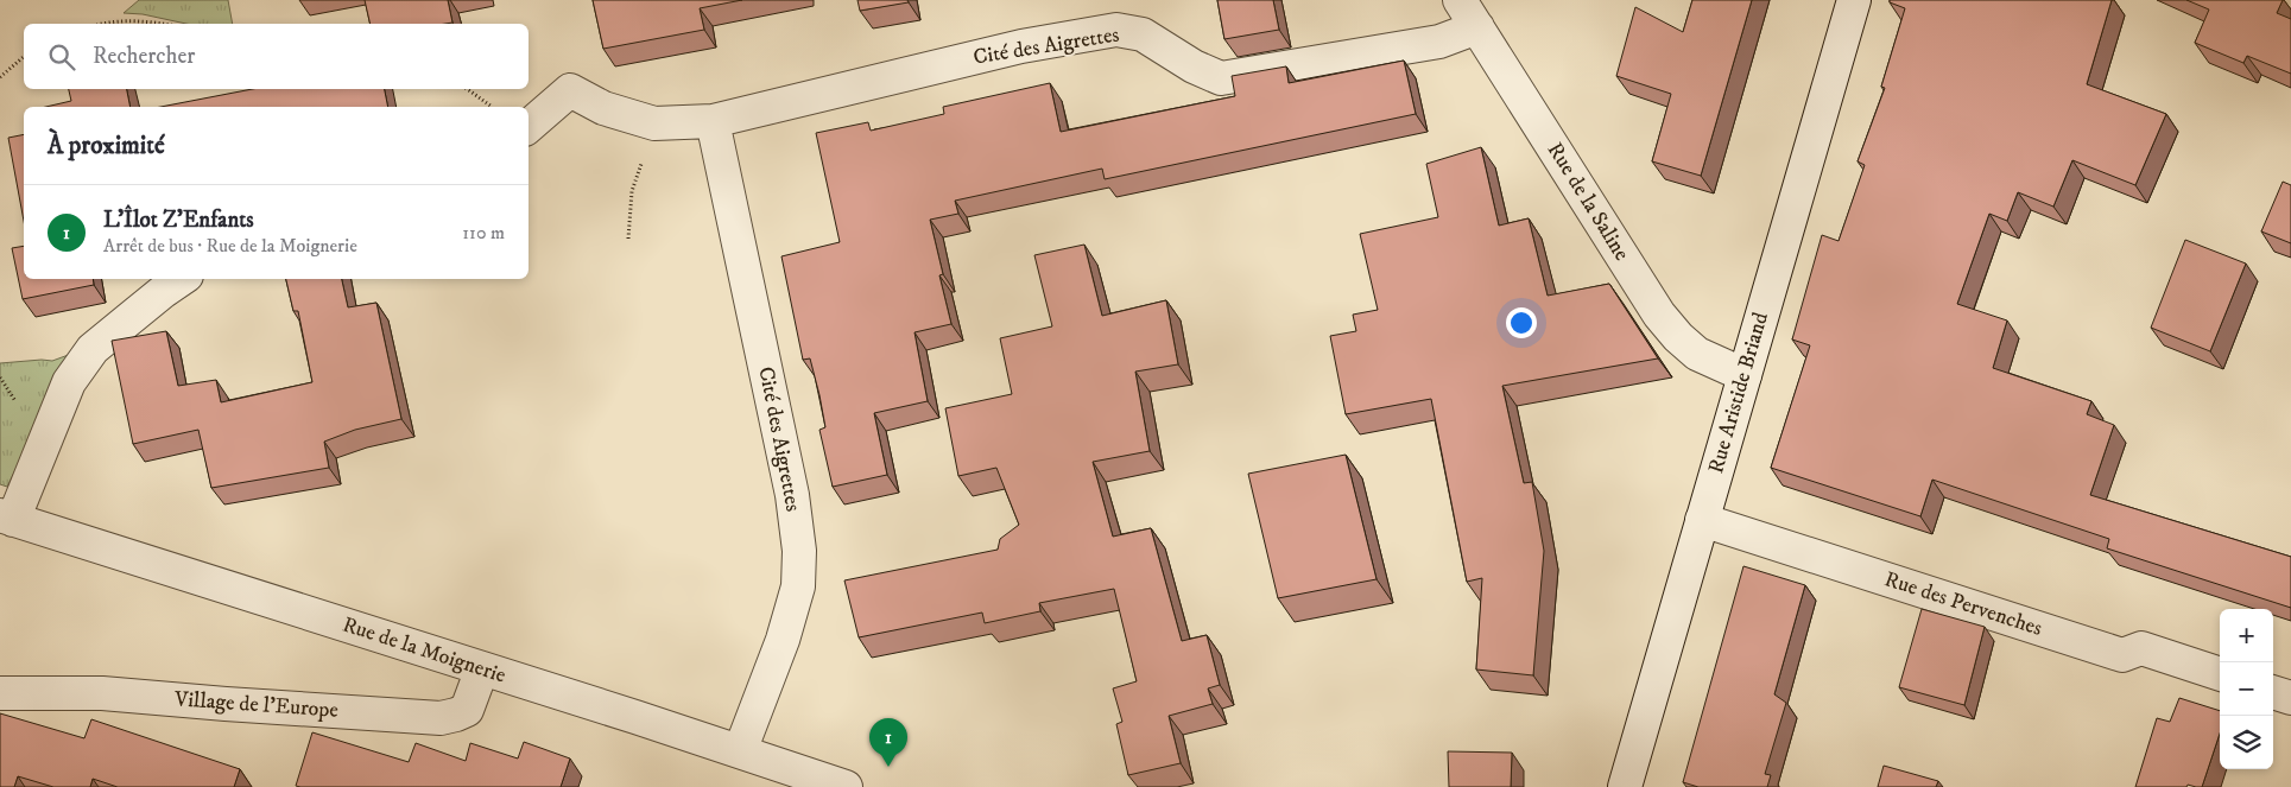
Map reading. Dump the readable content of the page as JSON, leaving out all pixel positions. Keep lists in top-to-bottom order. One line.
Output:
{"streets":{"street":["Cité des Aigrettes","Rue de la Saline","Rue Aristide Briand","Rue des Pervenches","Rue de la Moignerie","Village de l'Europe"]},"crossings":[["Cité des Aigrettes","Rue de la Saline"],["Cité des Aigrettes","Rue de la Moignerie"],["Rue de la Saline","Rue Aristide Briand"],["Rue Aristide Briand","Rue des Pervenches"],["Rue de la Moignerie","Village de l'Europe"]],"page":{"search":"Rechercher","heading":"À proximité","list":[{"mark":"1","name":"L'Îlot Z'Enfants","note":"Arrêt de bus · Rue de la Moignerie","value":"110 m"}],"map_buttons":["+","−"],"pins":"1"}}
